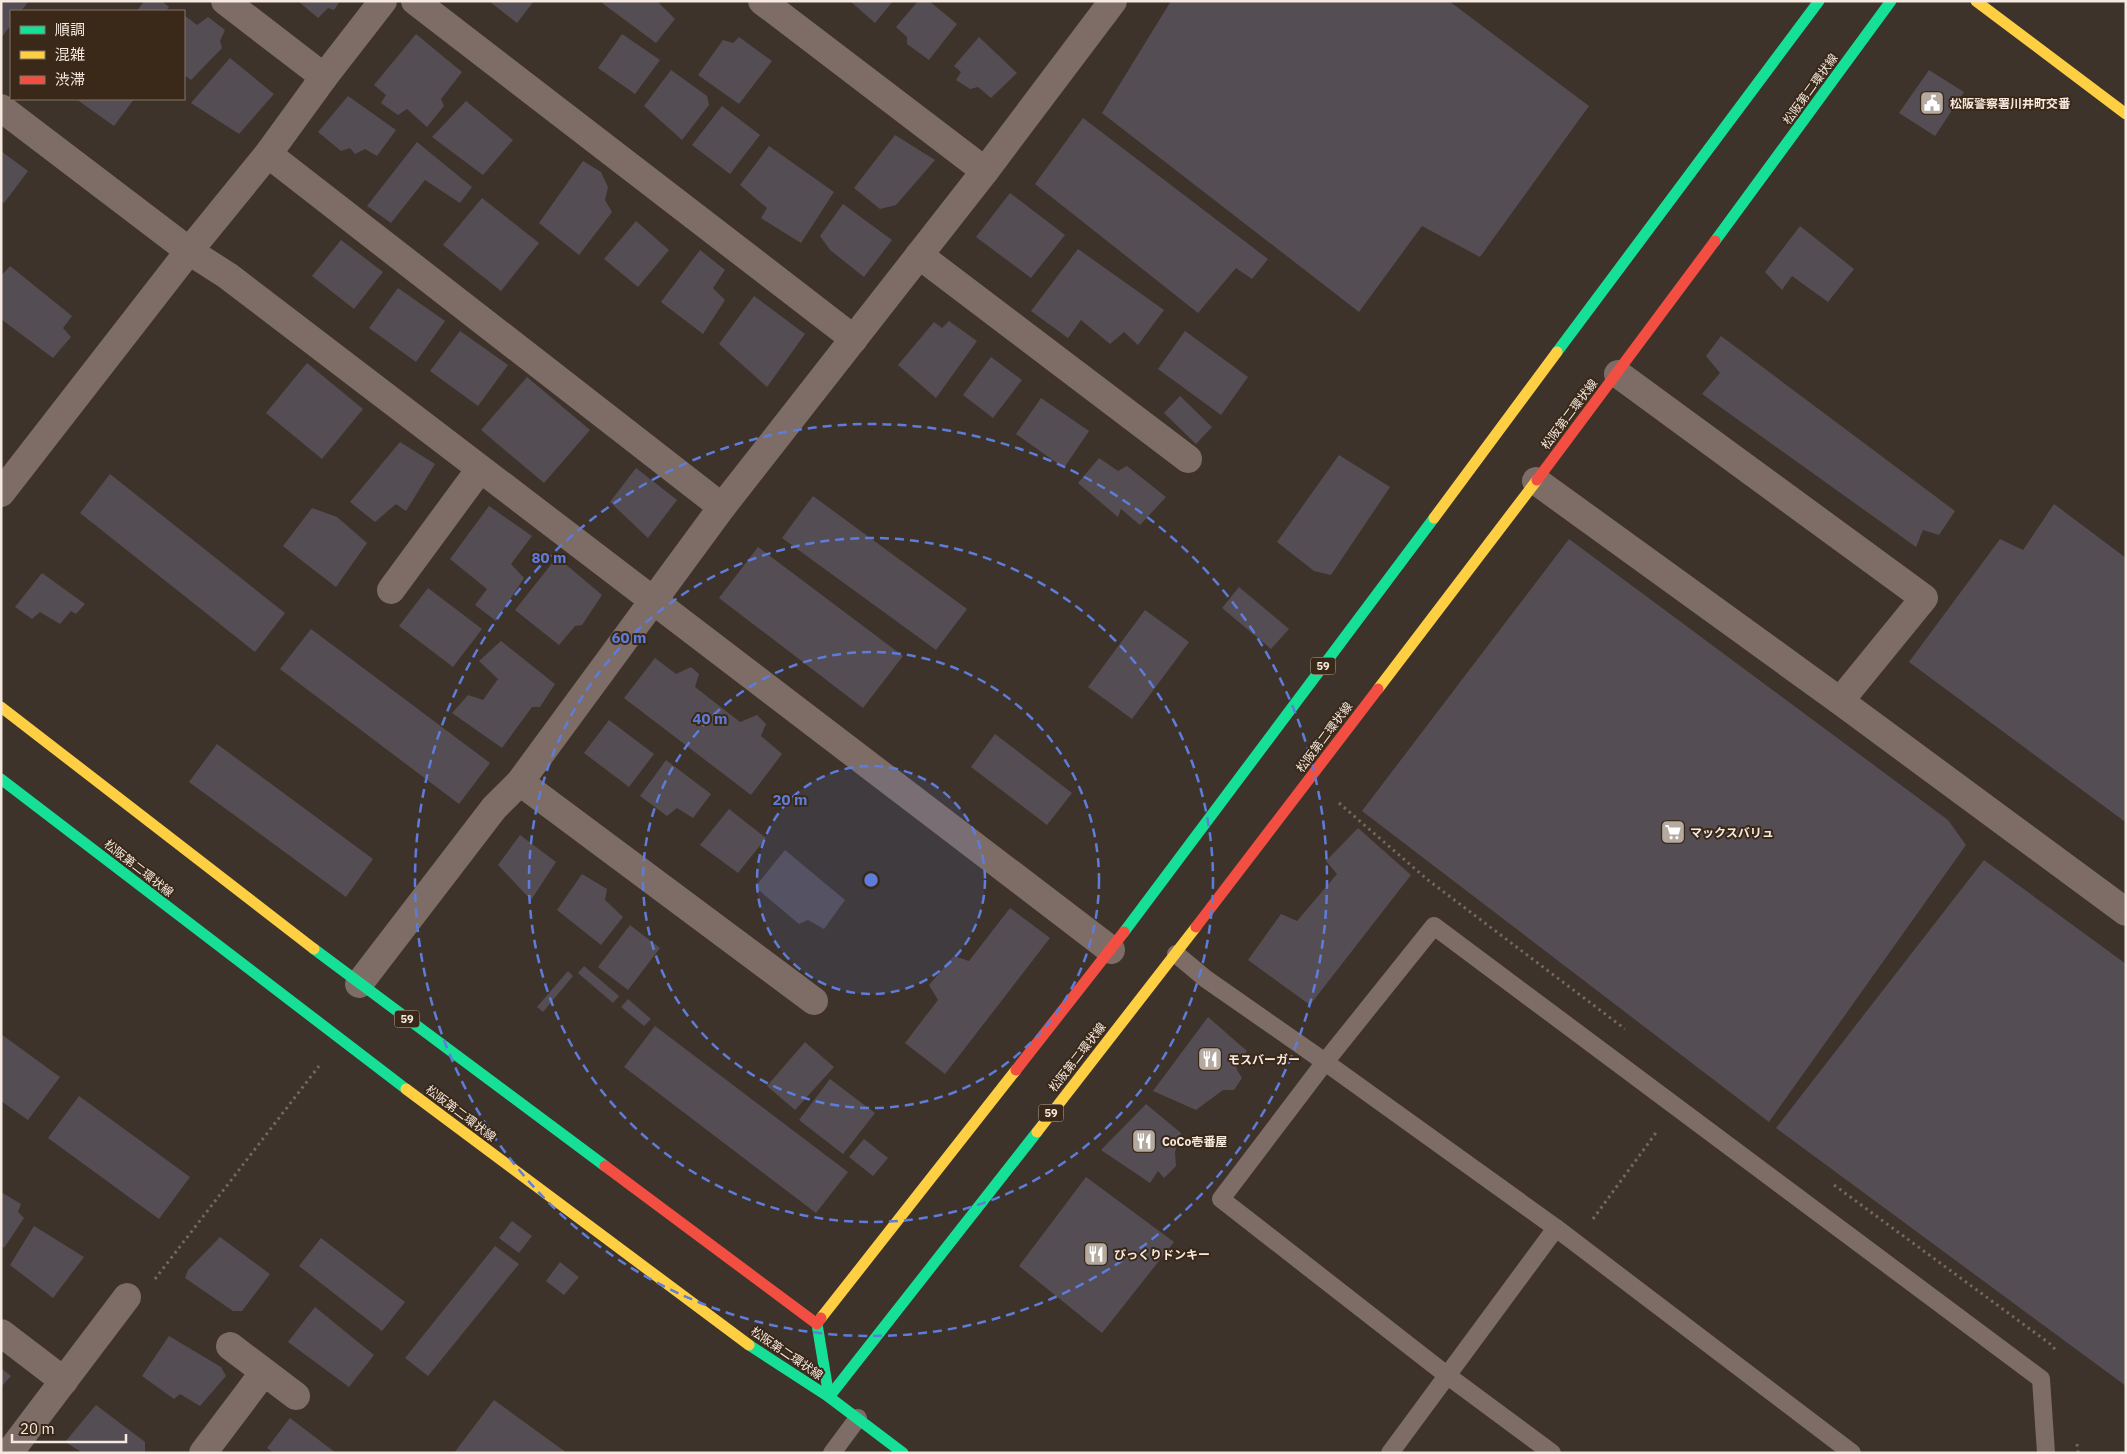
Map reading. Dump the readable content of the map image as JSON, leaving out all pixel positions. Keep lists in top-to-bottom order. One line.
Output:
{"streets":{"main road":["松阪第二環状線","59"]},"places":{"public building":["松阪警察署川井町交番"],"supermarket":["マックスバリュ"],"restaurant":["モスバーガー","CoCo壱番屋","びっくりドンキー"]},"legend":["順調","混雑","渋滞"],"scale_bar":"20 m","rings":["80 m","60 m","40 m","20 m"]}
